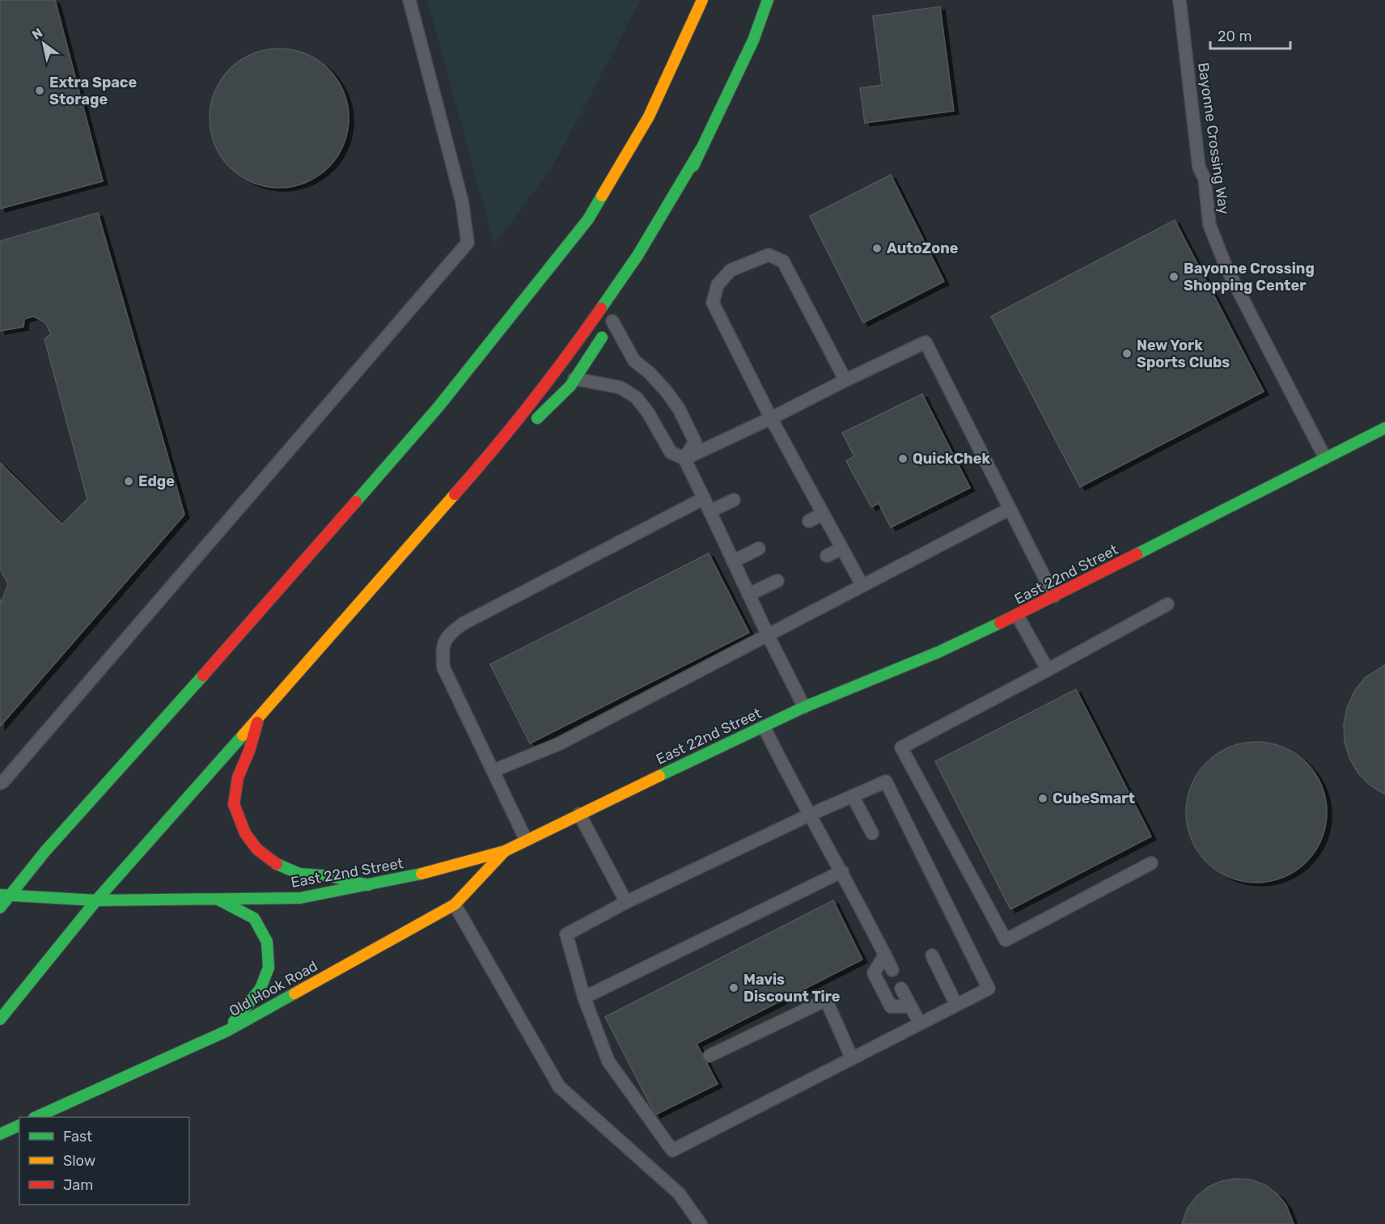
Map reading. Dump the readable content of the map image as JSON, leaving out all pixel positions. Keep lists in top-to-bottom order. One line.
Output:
{"streets":{"main road":["East 22nd Street","Old Hook Road"],"lane":["Bayonne Crossing Way"]},"crossings":[["Bayonne Crossing Way","East 22nd Street"],["East 22nd Street","Old Hook Road"]],"places":["Extra Space Storage","AutoZone","Bayonne Crossing Shopping Center","New York Sports Clubs","QuickChek","Edge","CubeSmart","Mavis Discount Tire"],"legend":["Fast","Slow","Jam"],"scale_bar":"20 m","north":"top left"}
